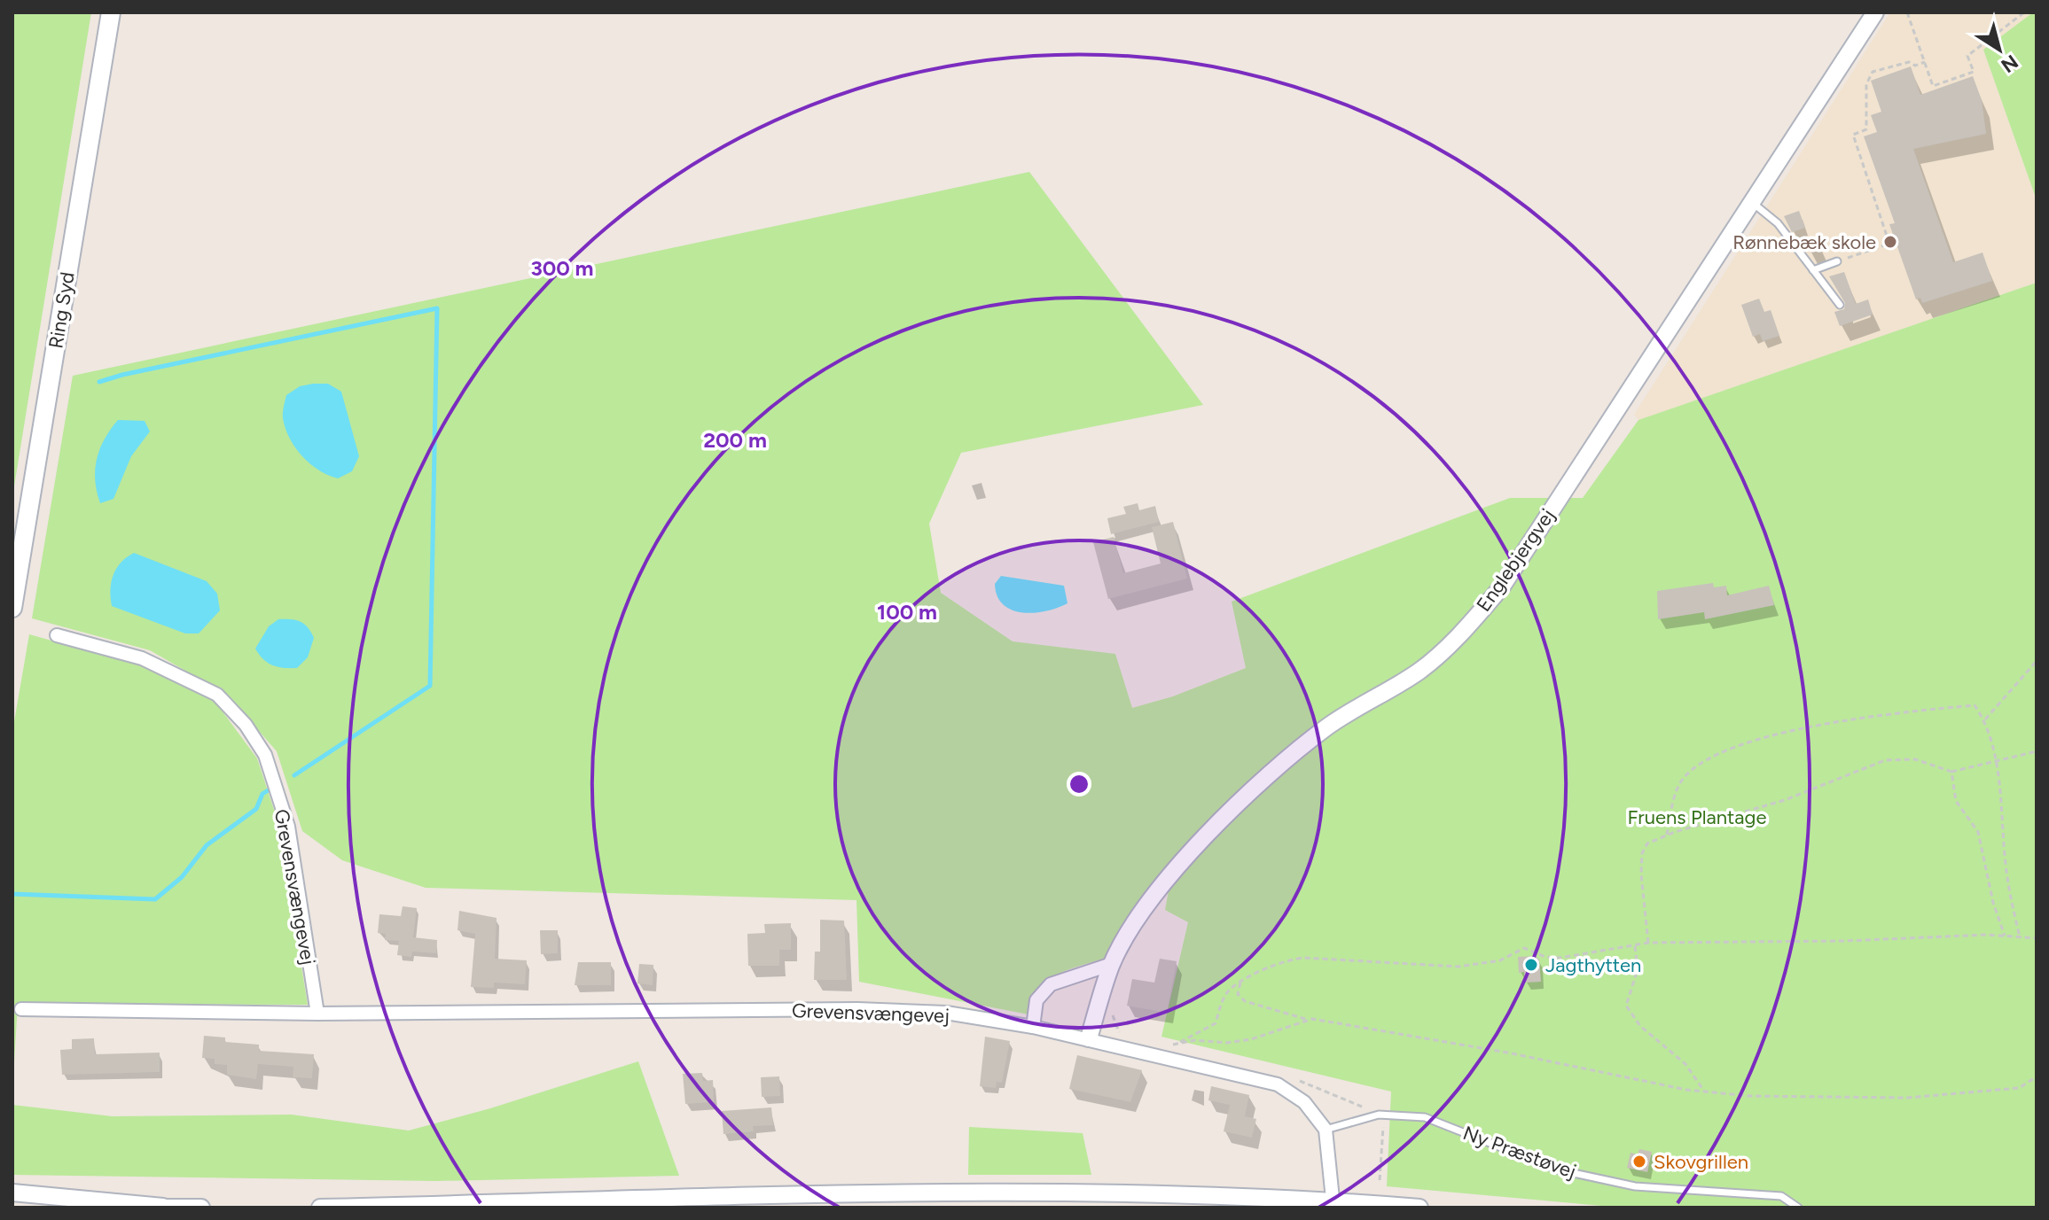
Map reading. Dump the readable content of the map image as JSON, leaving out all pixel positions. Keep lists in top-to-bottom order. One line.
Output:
{"streets":{"main road":["Ring Syd"],"street":["Englebjergvej","Grevensvængevej"],"lane":["Ny Præstøvej"]},"crossings":[["Englebjergvej","Grevensvængevej"],["Grevensvængevej","Ny Præstøvej"]],"parks":["Fruens Plantage"],"places":["Rønnebæk skole","Jagthytten","Skovgrillen"],"north":"bottom right","rings":["300 m","200 m","100 m"]}
